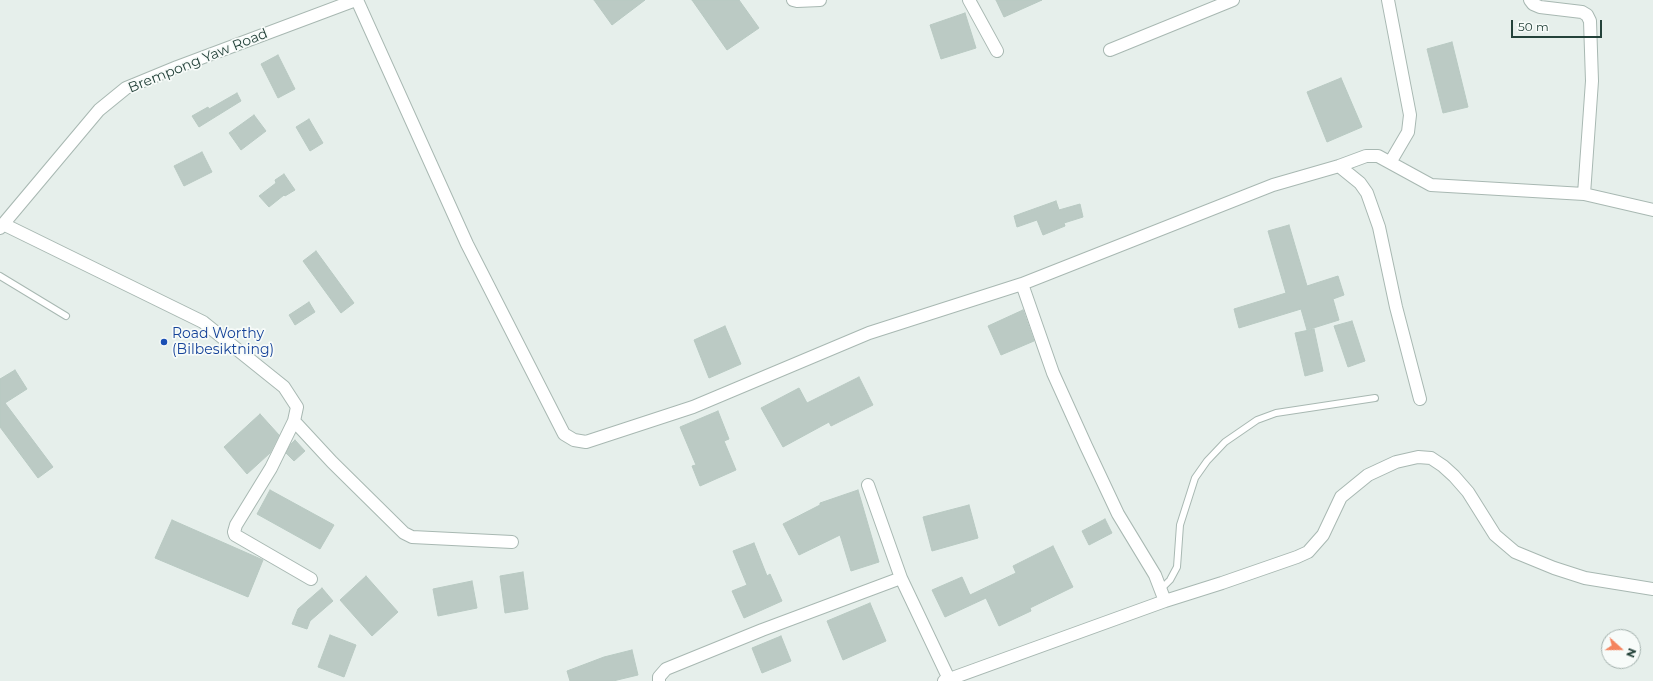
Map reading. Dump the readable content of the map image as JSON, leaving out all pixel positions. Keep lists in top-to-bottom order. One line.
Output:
{"streets":{"street":["Brempong Yaw Road"]},"places":["Road Worthy (Bilbesiktning)"],"scale_bar":"50 m","north":"right"}
